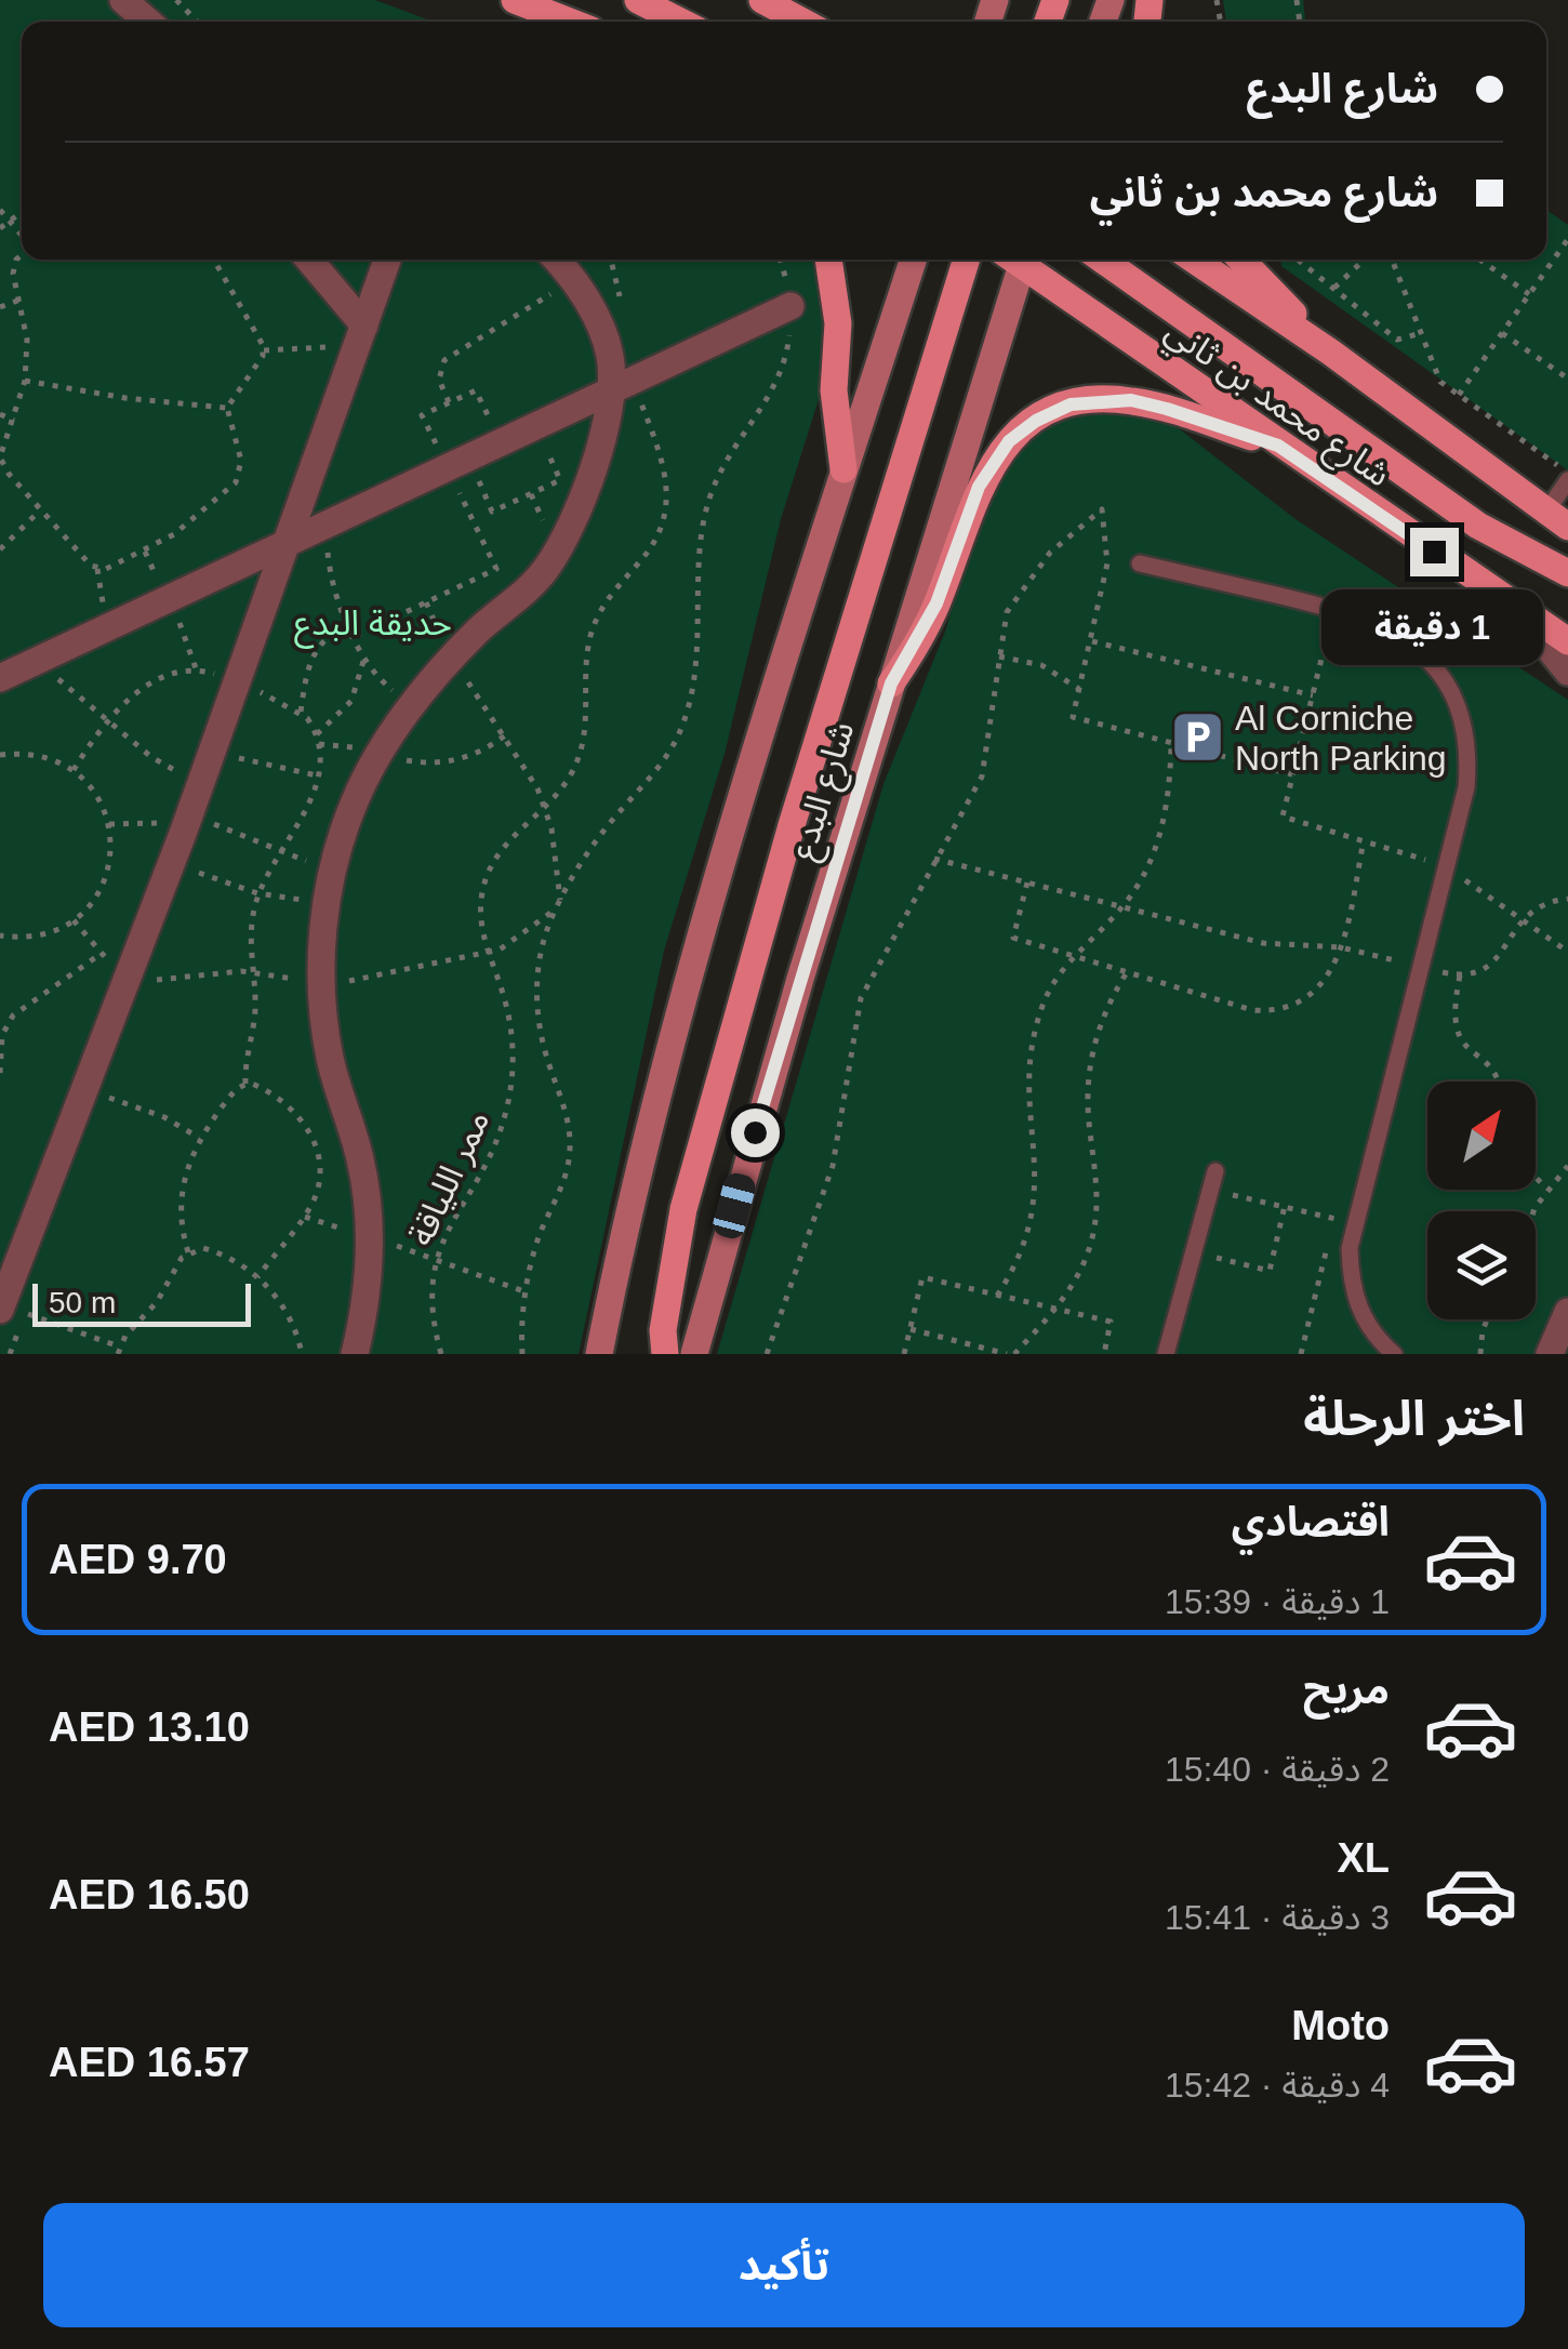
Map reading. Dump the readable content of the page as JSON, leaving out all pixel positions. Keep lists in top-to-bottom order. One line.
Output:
{"streets":{"main road":["شارع محمد بن ثاني","شارع البدع"],"path":["ممر اللياقة"]},"parks":["حديقة البدع"],"places":{"parking":["Al Corniche North Parking"]},"scale_bar":"50 m","north":"top right","page":{"banner":["شارع البدع","شارع محمد بن ثاني"],"bubble":"1 دقيقة","scale":"50 m","heading":"اختر الرحلة","list":[{"name":"اقتصادي","note":"1 دقيقة · 15:39","value":"AED 9.70"},{"name":"مريح","note":"2 دقيقة · 15:40","value":"AED 13.10"},{"name":"XL","note":"3 دقيقة · 15:41","value":"AED 16.50"},{"name":"Moto","note":"4 دقيقة · 15:42","value":"AED 16.57"}],"buttons":"تأكيد"}}
